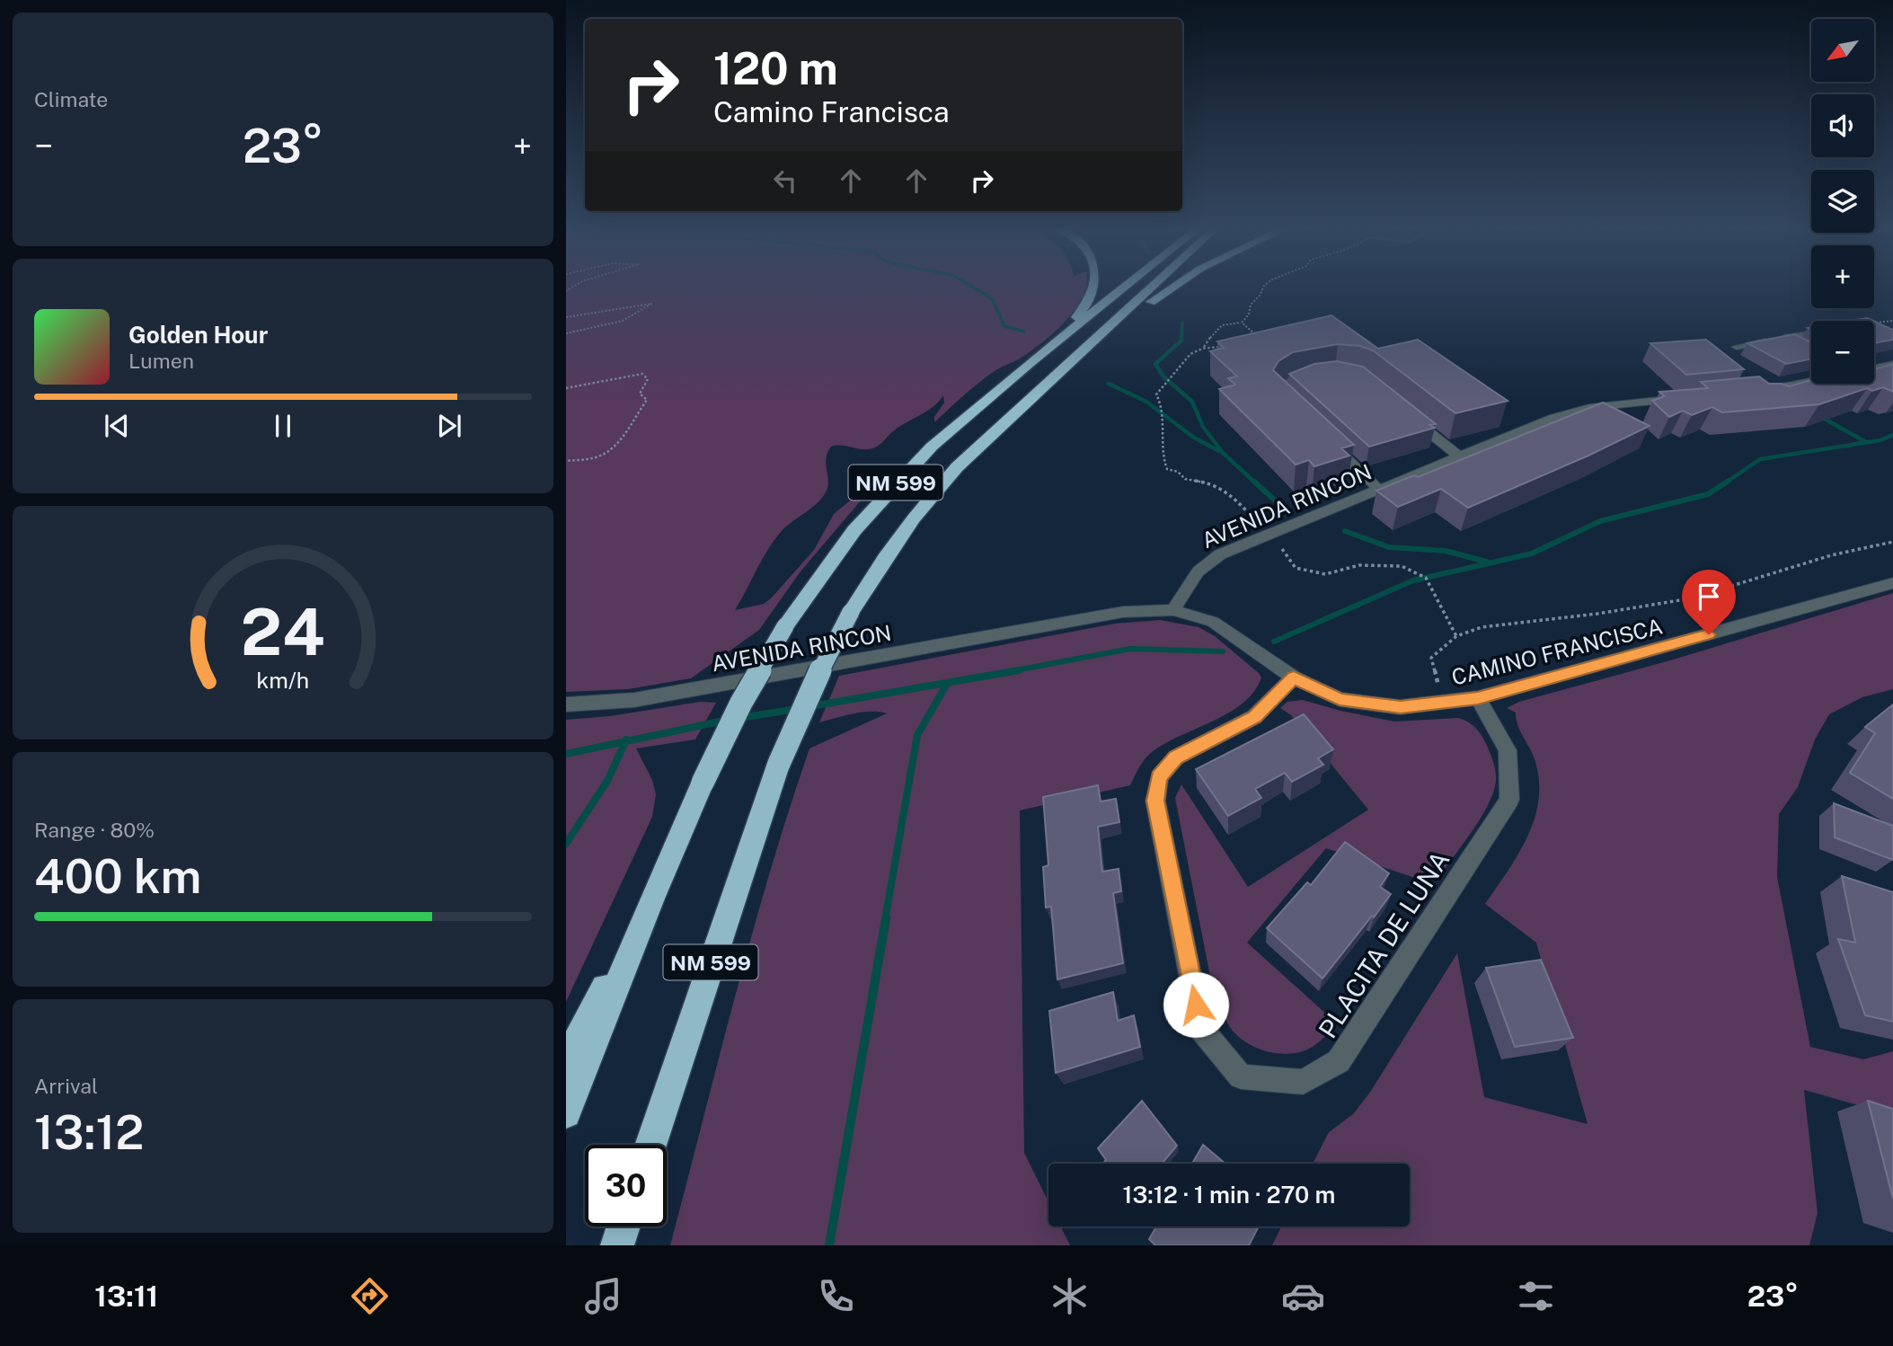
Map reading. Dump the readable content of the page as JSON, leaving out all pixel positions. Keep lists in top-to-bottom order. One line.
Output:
{"streets":{"highway":["NM 599"],"street":["AVENIDA RINCON","CAMINO FRANCISCA","PLACITA DE LUNA"]},"crossings":[["AVENIDA RINCON","CAMINO FRANCISCA"],["CAMINO FRANCISCA","PLACITA DE LUNA"]],"north":"bottom left","page":{"tile":["Climate",["Range · 80%","400 km"],["Arrival","13:12"]],"map_buttons":["+","−"],"turn":["120 m","Camino Francisca"],"heat":["−","23°","+"],"song":["Golden Hour","Lumen"],"limit":"30","trip":"13:12 · 1 min · 270 m","tabs":["13:11","23°"],"gauge":["24","km/h"]}}
